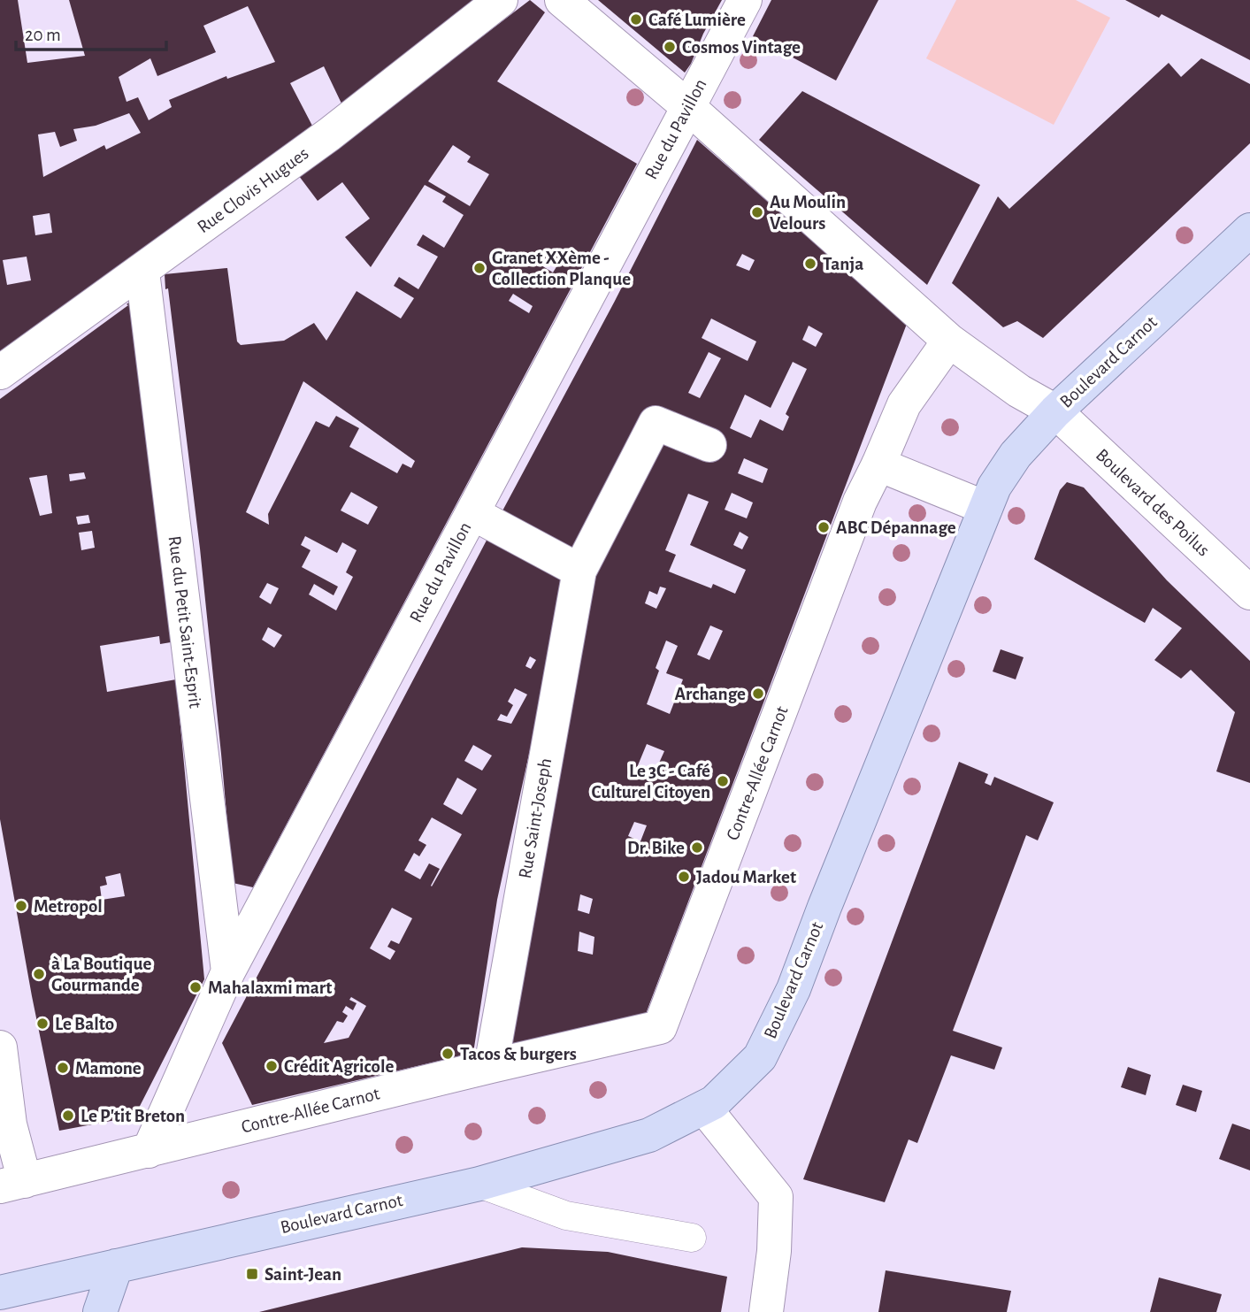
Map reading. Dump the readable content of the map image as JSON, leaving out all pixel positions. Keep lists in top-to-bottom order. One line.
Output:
{"streets":{"main road":["Boulevard Carnot"],"street":["Rue du Pavillon","Rue Clovis Hugues","Boulevard des Poilus","Rue du Petit Saint-Esprit","Contre-Allée Carnot","Rue Saint-Joseph"]},"crossings":[["Rue du Pavillon","Boulevard des Poilus"],["Rue du Pavillon","Rue du Petit Saint-Esprit"],["Rue du Pavillon","Contre-Allée Carnot"],["Rue Clovis Hugues","Rue du Petit Saint-Esprit"],["Boulevard Carnot","Boulevard des Poilus"],["Contre-Allée Carnot","Rue Saint-Joseph"]],"places":{"other":["Café Lumière","Cosmos Vintage","Au Moulin Velours","Tanja","Granet XXème - Collection Planque","ABC Dépannage","Archange","Le 3C - Café Culturel Citoyen","Dr. Bike","Jadou Market","Metropol","à La Boutique Gourmande","Mahalaxmi mart","Le Balto","Tacos & burgers","Crédit Agricole","Mamone","Le P'tit Breton"],"transit":["Saint-Jean"]},"scale_bar":"20 m"}
